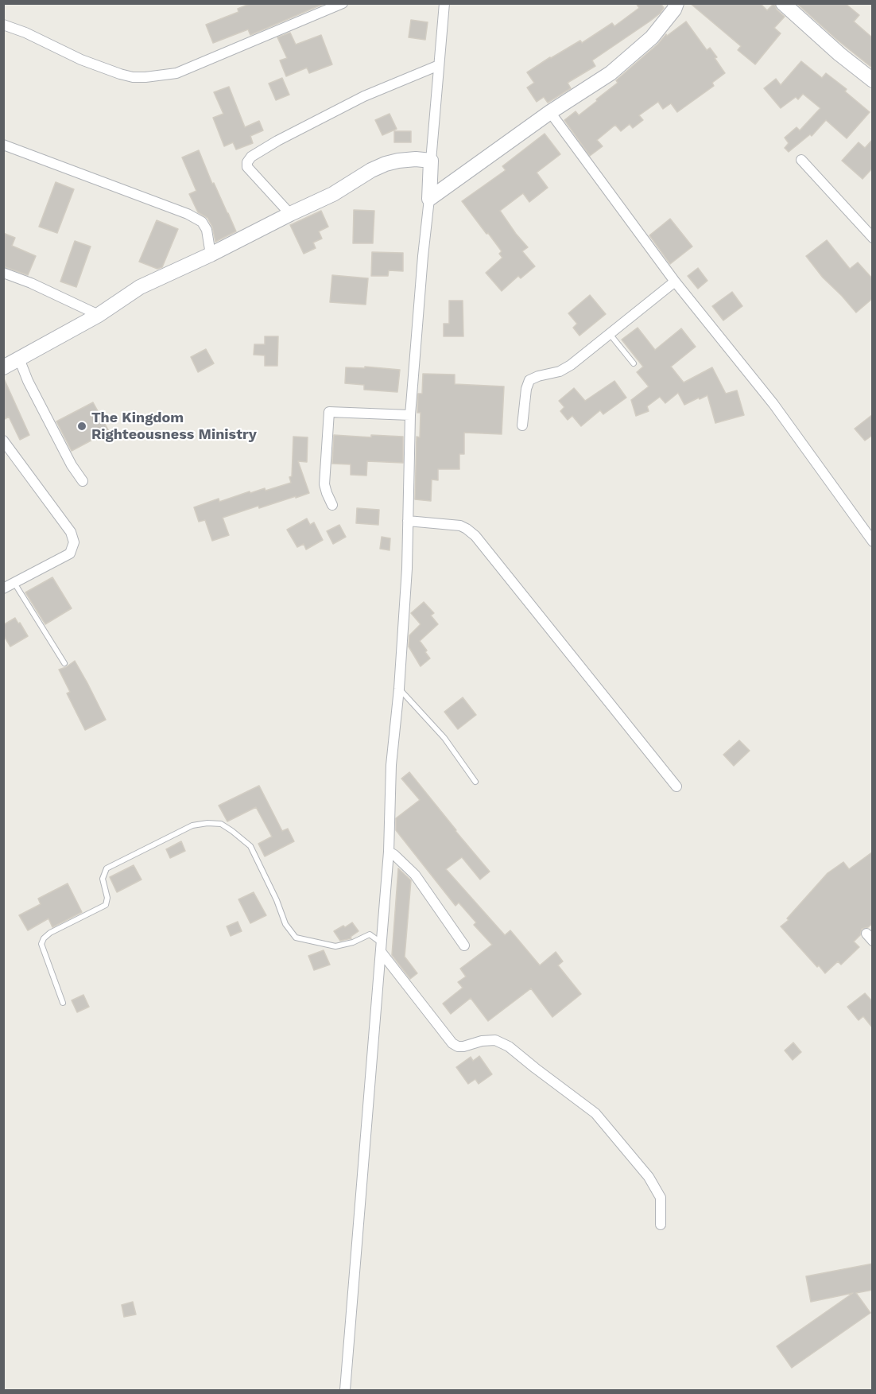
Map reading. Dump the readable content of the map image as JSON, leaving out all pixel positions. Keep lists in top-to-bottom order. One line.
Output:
{"places":["The Kingdom Righteousness Ministry"]}
